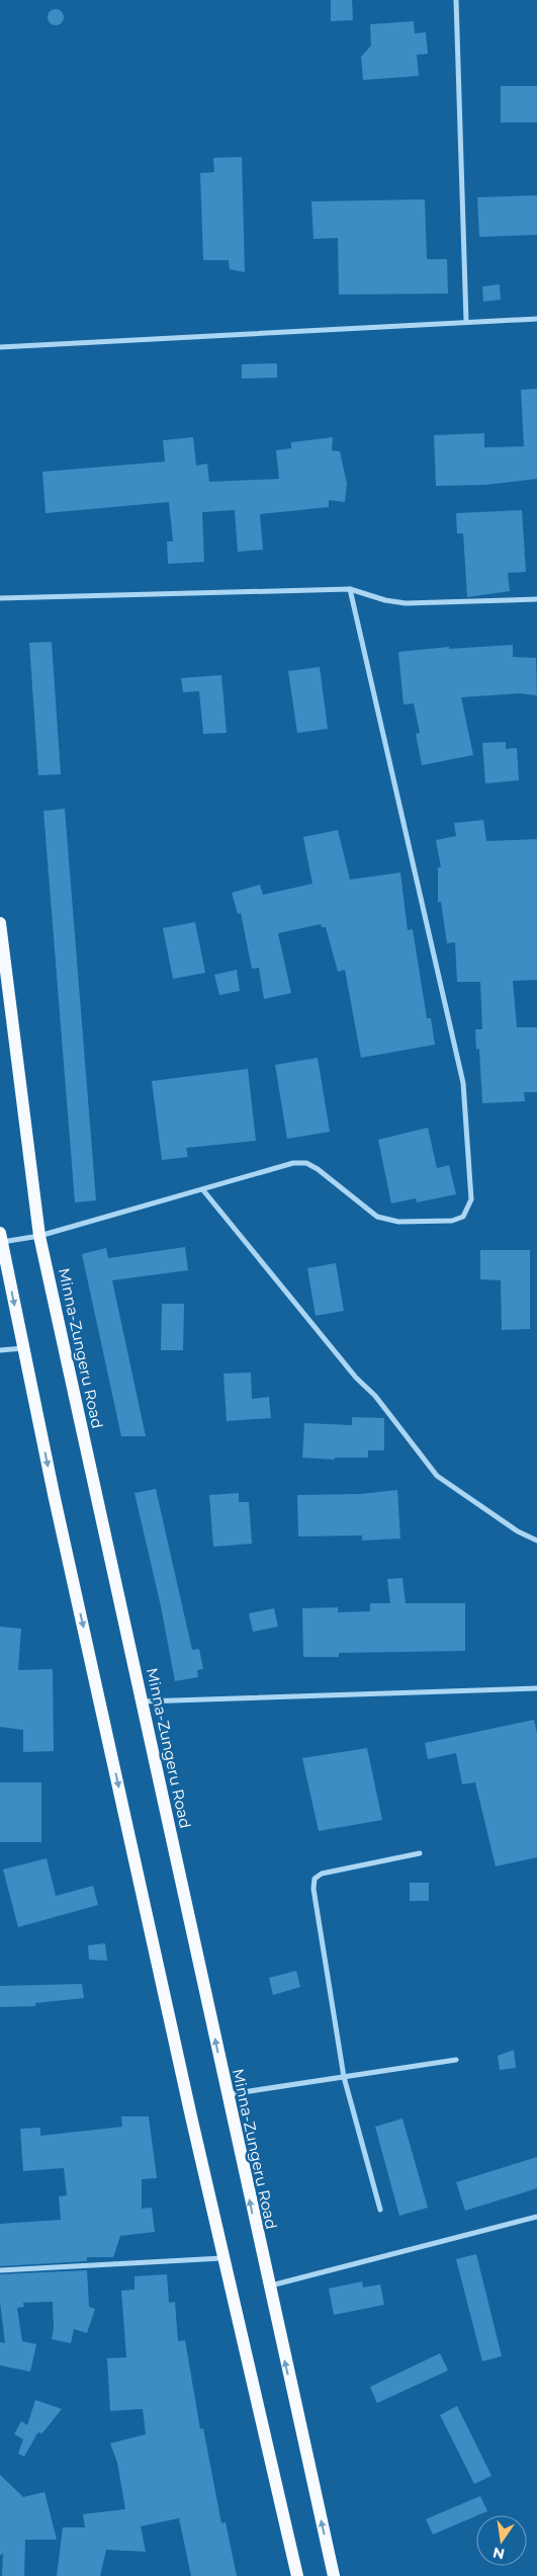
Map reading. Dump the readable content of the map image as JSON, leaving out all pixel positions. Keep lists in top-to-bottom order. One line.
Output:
{"streets":{"main road":["Minna-Zungeru Road"]},"north":"bottom"}
